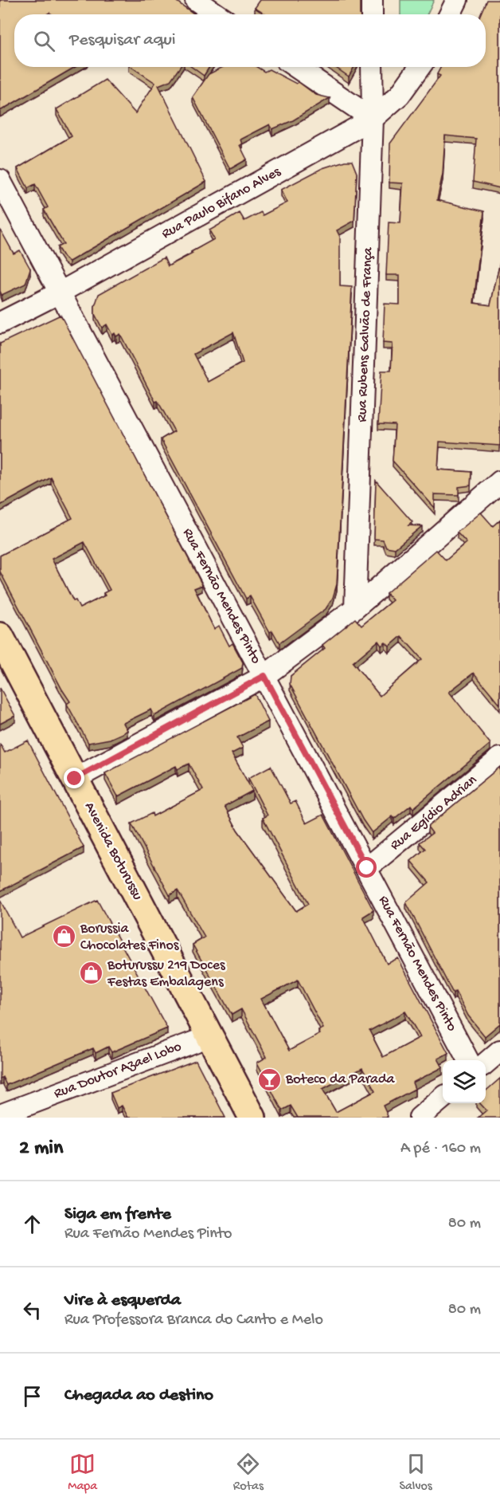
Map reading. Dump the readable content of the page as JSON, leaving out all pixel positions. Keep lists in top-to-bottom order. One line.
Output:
{"streets":{"main road":["Avenida Boturussu"],"street":["Rua Paulo Bifano Alves","Rua Rubens Galvão de França","Rua Fernão Mendes Pinto","Rua Egídio Adrian","Rua Doutor Azael Lobo"]},"crossings":[["Rua Paulo Bifano Alves","Rua Rubens Galvão de França"],["Rua Paulo Bifano Alves","Rua Fernão Mendes Pinto"],["Rua Fernão Mendes Pinto","Rua Egídio Adrian"],["Avenida Boturussu","Rua Doutor Azael Lobo"]],"places":{"shop":["Borussia Chocolates Finos","Boturussu 219 Doces Festas Embalagens"],"bar":["Boteco da Parada"]},"page":{"search":"Pesquisar aqui","heading":["2 min","A pé · 160 m"],"list":[["Siga em frente","Rua Fernão Mendes Pinto","80 m"],["Vire à esquerda","Rua Professora Branca do Canto e Melo","80 m"],"Chegada ao destino"],"nav":["Mapa","Rotas","Salvos"]}}
